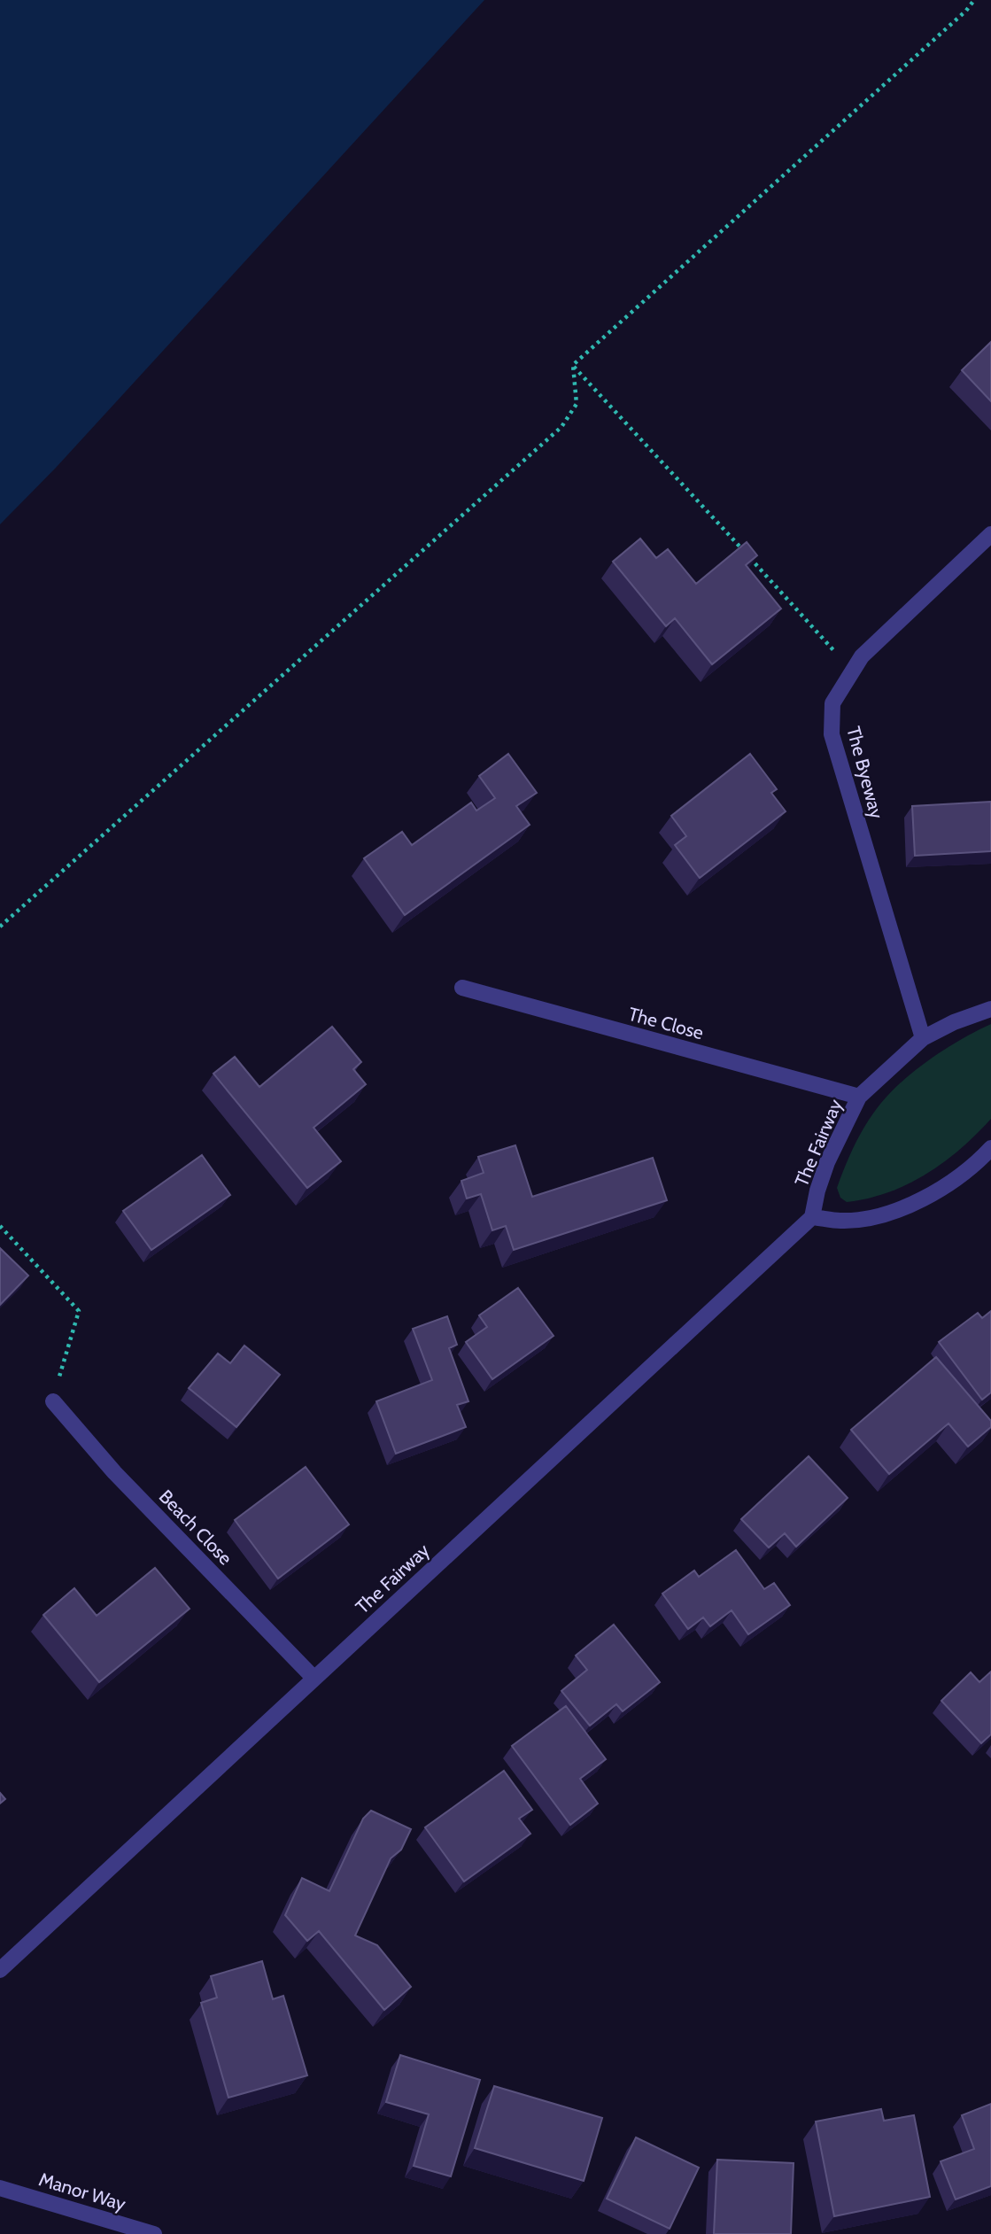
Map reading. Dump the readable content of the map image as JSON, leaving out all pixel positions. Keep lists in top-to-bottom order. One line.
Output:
{"streets":{"street":["The Byeway","The Close","The Fairway","Beach Close","Manor Way"]},"crossings":[["The Byeway","The Fairway"],["The Close","The Fairway"],["The Fairway","Beach Close"]]}
